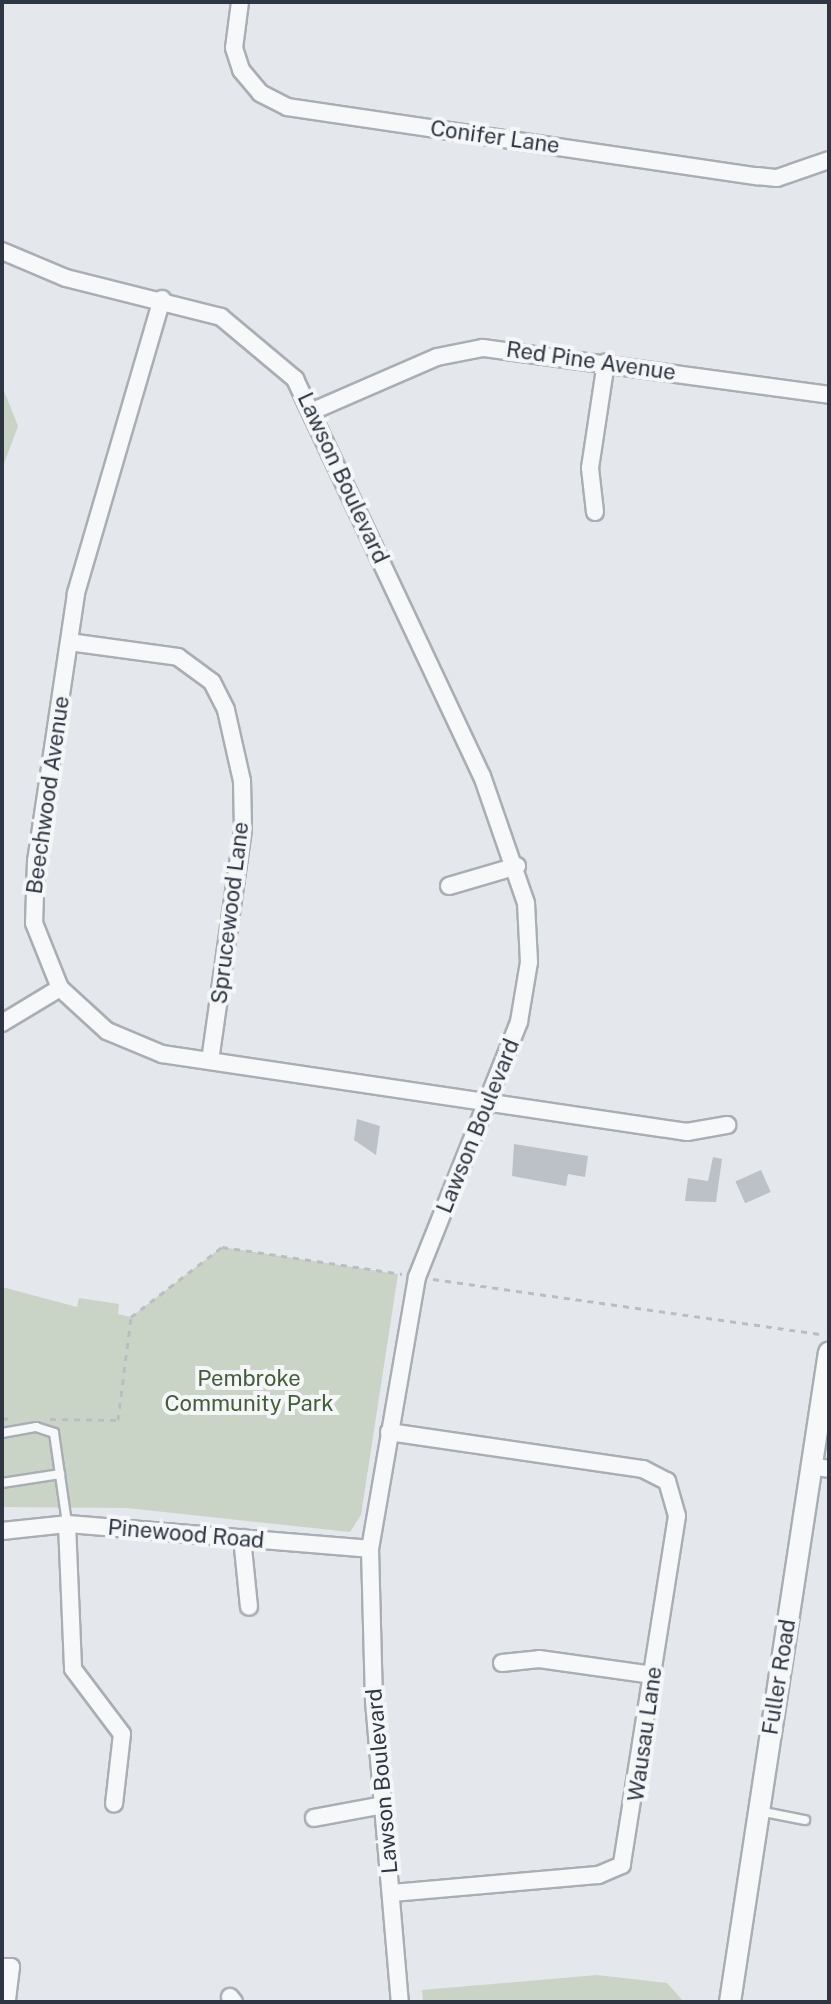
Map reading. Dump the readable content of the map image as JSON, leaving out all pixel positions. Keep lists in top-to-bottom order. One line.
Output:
{"streets":{"street":["Conifer Lane","Red Pine Avenue","Lawson Boulevard","Beechwood Avenue","Sprucewood Lane","Pinewood Road","Fuller Road","Wausau Lane"]},"crossings":[["Red Pine Avenue","Lawson Boulevard"],["Lawson Boulevard","Beechwood Avenue"],["Lawson Boulevard","Pinewood Road"],["Lawson Boulevard","Wausau Lane"],["Beechwood Avenue","Sprucewood Lane"]],"parks":["Pembroke Community Park"]}
